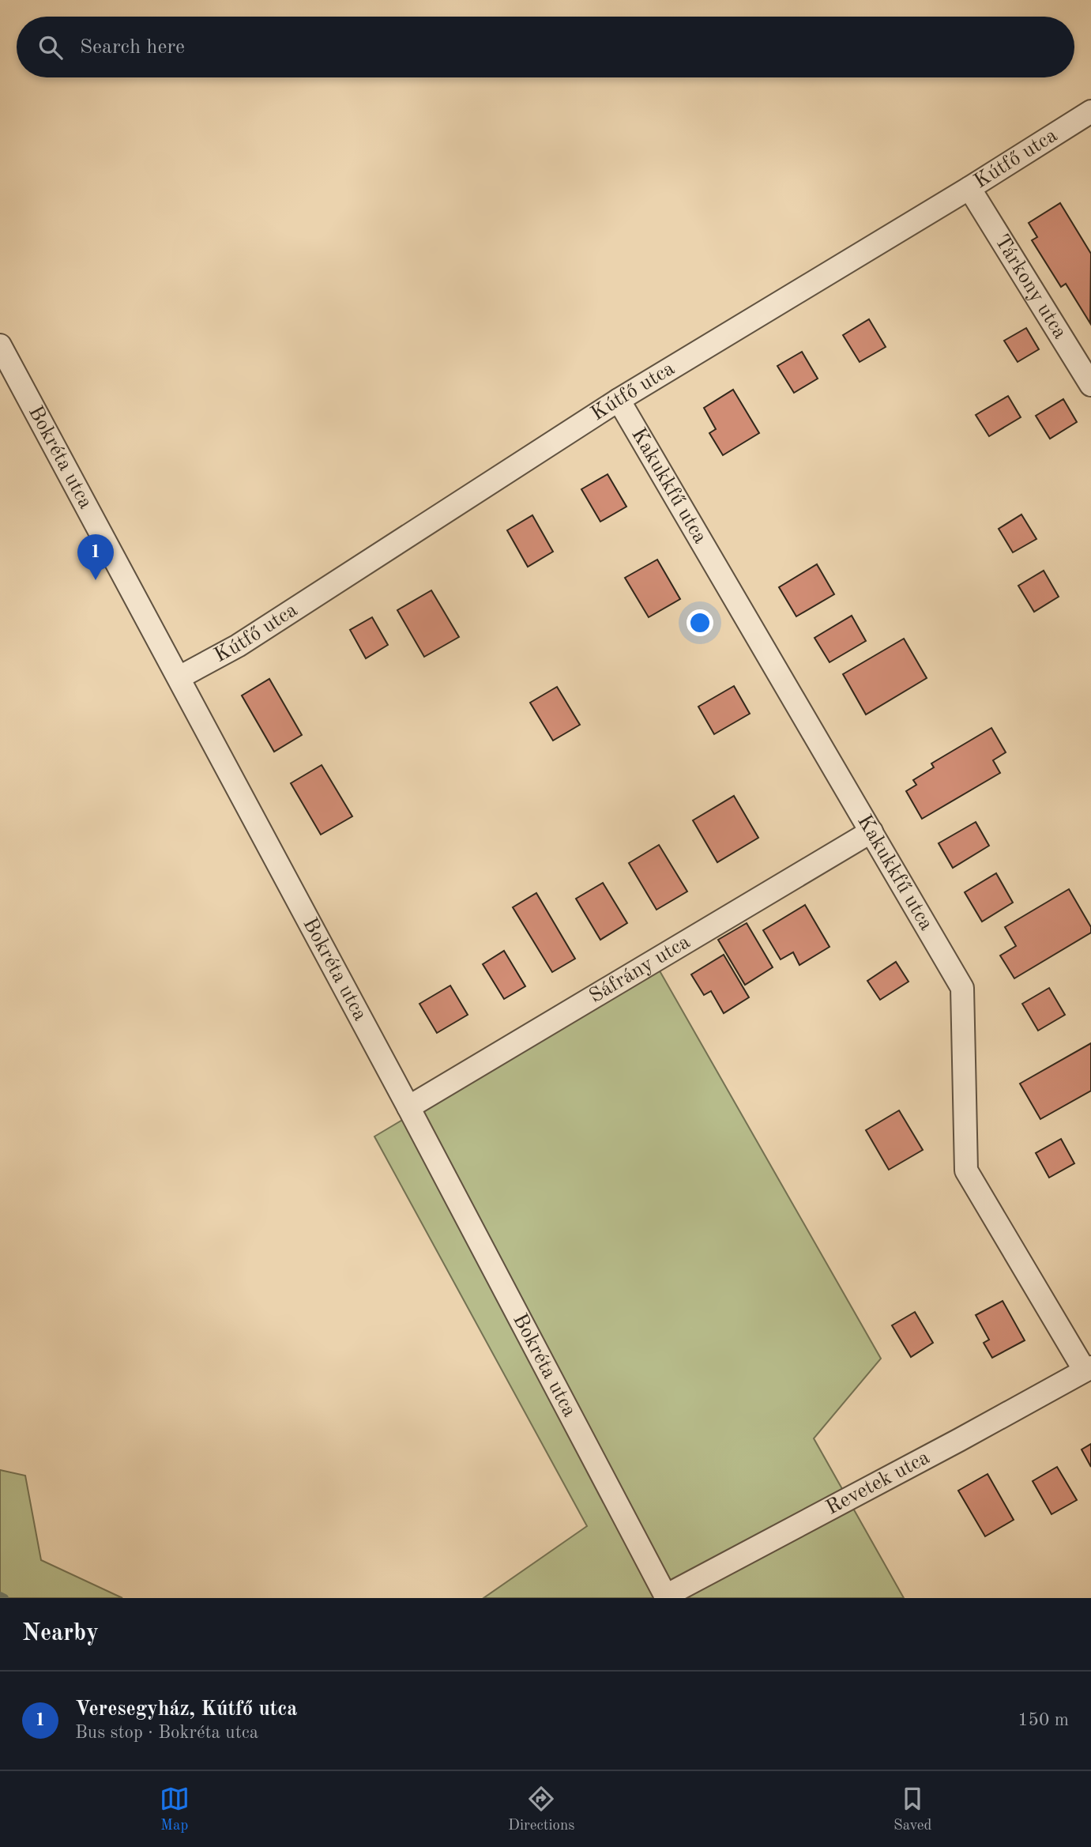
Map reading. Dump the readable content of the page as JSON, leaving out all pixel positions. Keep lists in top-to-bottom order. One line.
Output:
{"streets":{"street":["Kútfő utca","Tárkony utca","Bokréta utca","Kakukkfű utca","Sáfrány utca","Revetek utca"]},"crossings":[["Kútfő utca","Tárkony utca"],["Kútfő utca","Bokréta utca"],["Kútfő utca","Kakukkfű utca"],["Bokréta utca","Sáfrány utca"],["Bokréta utca","Revetek utca"],["Kakukkfű utca","Sáfrány utca"],["Kakukkfű utca","Revetek utca"]],"page":{"search":"Search here","pins":"1","heading":"Nearby","list":[{"mark":"1","name":"Veresegyház, Kútfő utca","note":"Bus stop · Bokréta utca","value":"150 m"}],"nav":["Map","Directions","Saved"]}}
